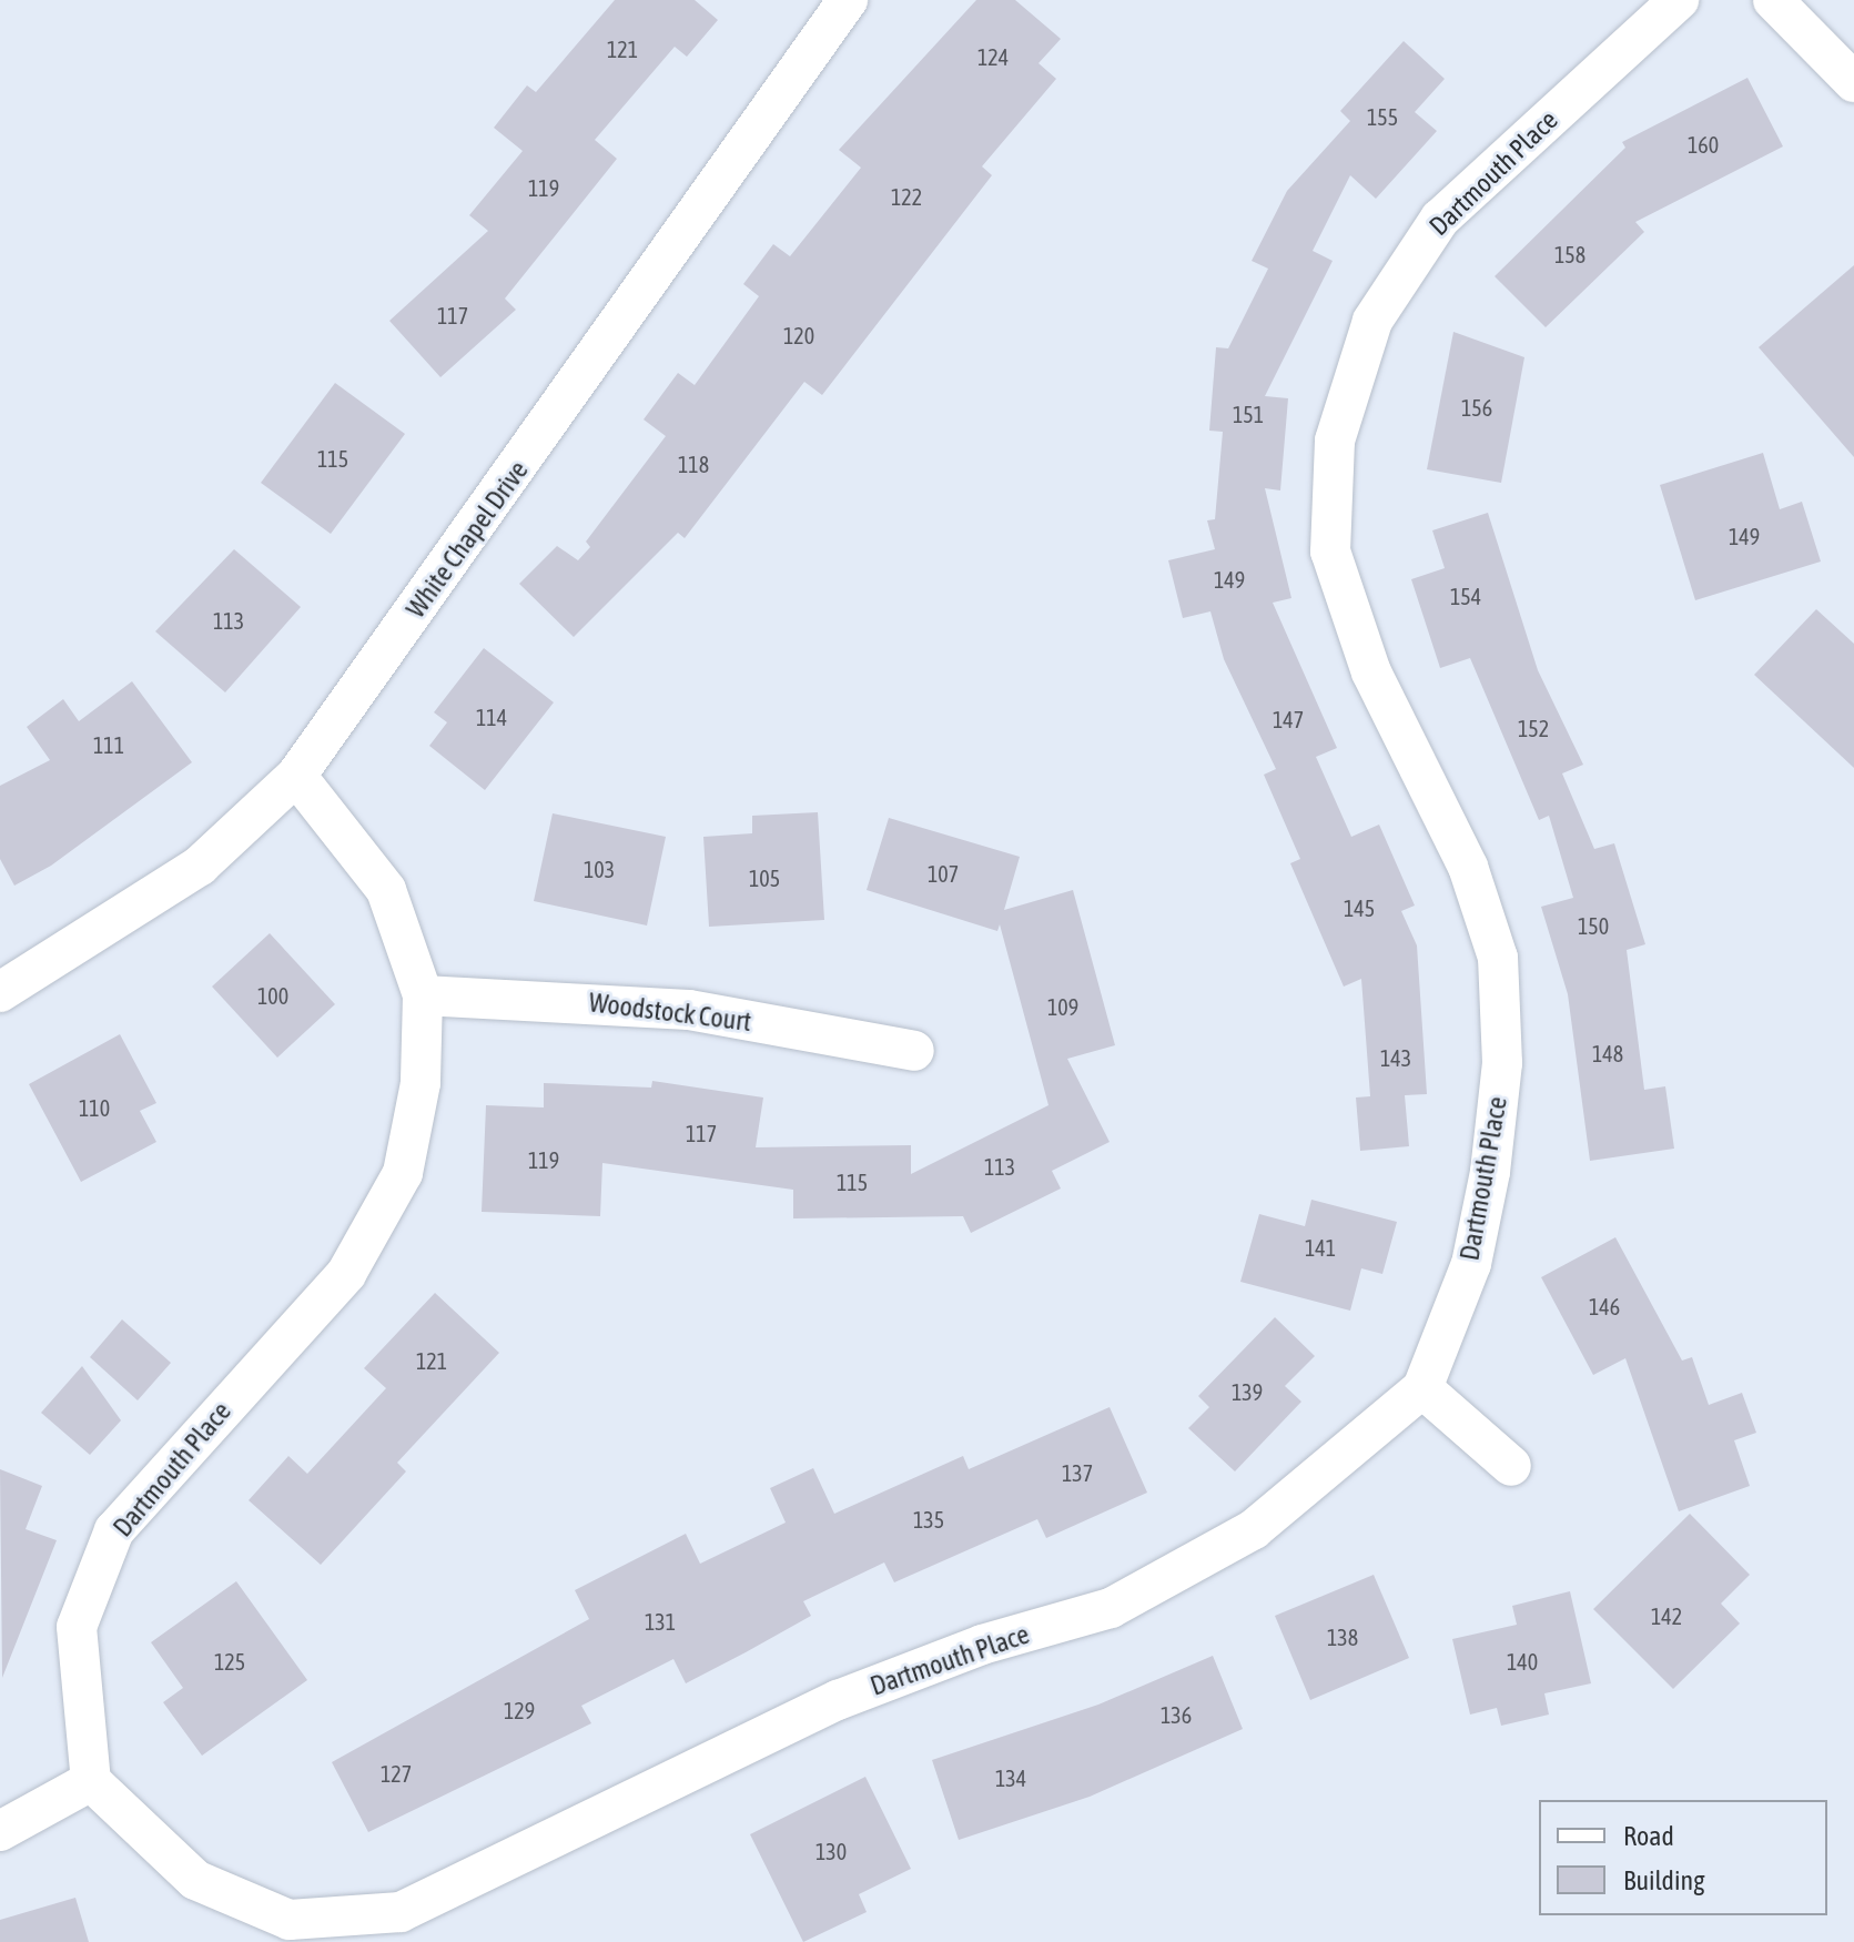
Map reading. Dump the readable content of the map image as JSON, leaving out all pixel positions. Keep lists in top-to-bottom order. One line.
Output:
{"streets":{"street":["Dartmouth Place","White Chapel Drive","Woodstock Court"]},"crossings":[["Dartmouth Place","White Chapel Drive"],["Dartmouth Place","Woodstock Court"]],"house_numbers":["121","124","155","160","119","122","158","117","120","156","151","115","118","149","149","154","113","114","147","152","111","103","107","105","145","150","100","109","148","143","110","117","119","113","115","141","146","121","139","137","135","142","131","138","125","140","129","136","127","134","130"],"legend":["Road","Building"]}
